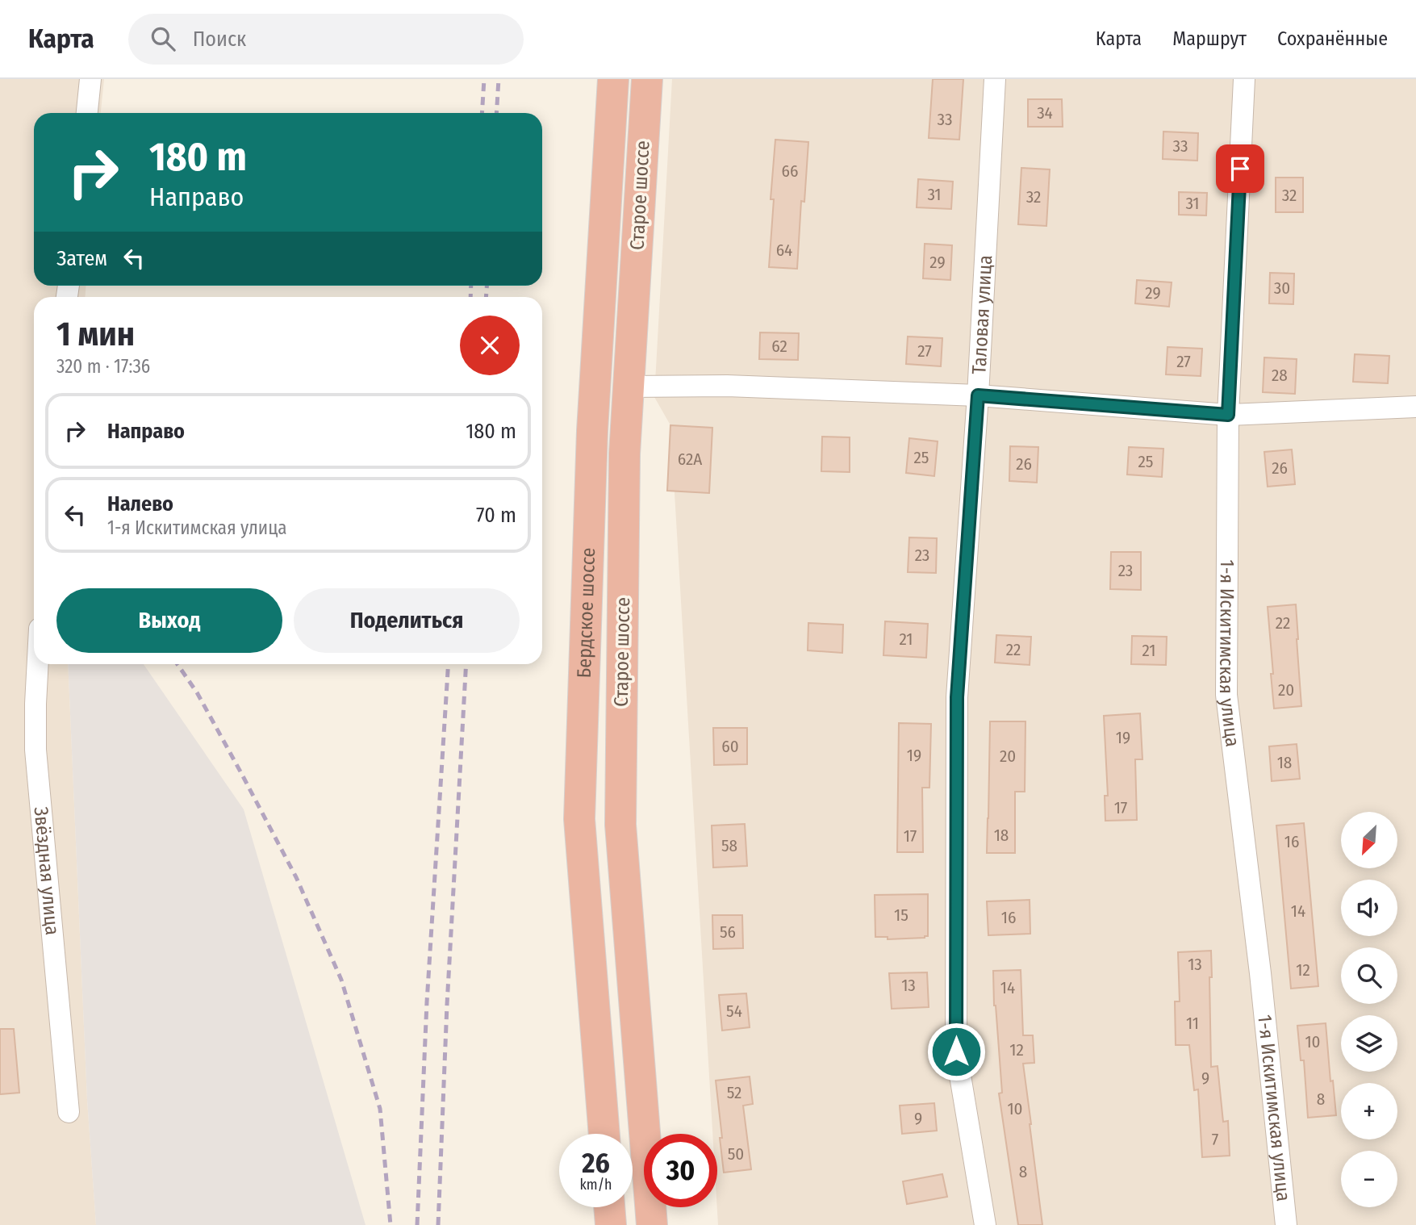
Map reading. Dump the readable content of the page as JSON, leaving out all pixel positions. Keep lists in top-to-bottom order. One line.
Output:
{"streets":{"highway":["Старое шоссе","Бердское шоссе"],"street":["Таловая улица","1-я Искитимская улица","Звёздная улица"]},"house_numbers":["34","33","33","66","31","32","32","31","64","29","30","29","62","27","27","28","25","62А","25","26","26","23","23","22","21","22","21","20","19","60","19","20","18","17","18","17","16","58","14","15","16","56","13","12","13","14","54","11","10","12","9","52","8","10","9","7","50","8"],"north":"bottom left","page":{"header":"Карта","search":"Поиск","nav":["Карта","Маршрут","Сохранённые"],"turn":["180 m","Направо"],"then":"Затем","heading":["1 мин","320 m · 17:36"],"list":[{"name":"Направо","value":"180 m"},{"name":"Налево","note":"1-я Искитимская улица","value":"70 m"}],"buttons":["Выход","Поделиться"],"map_buttons":["+","−"],"speed":"26 km/h","limit":"30"}}
